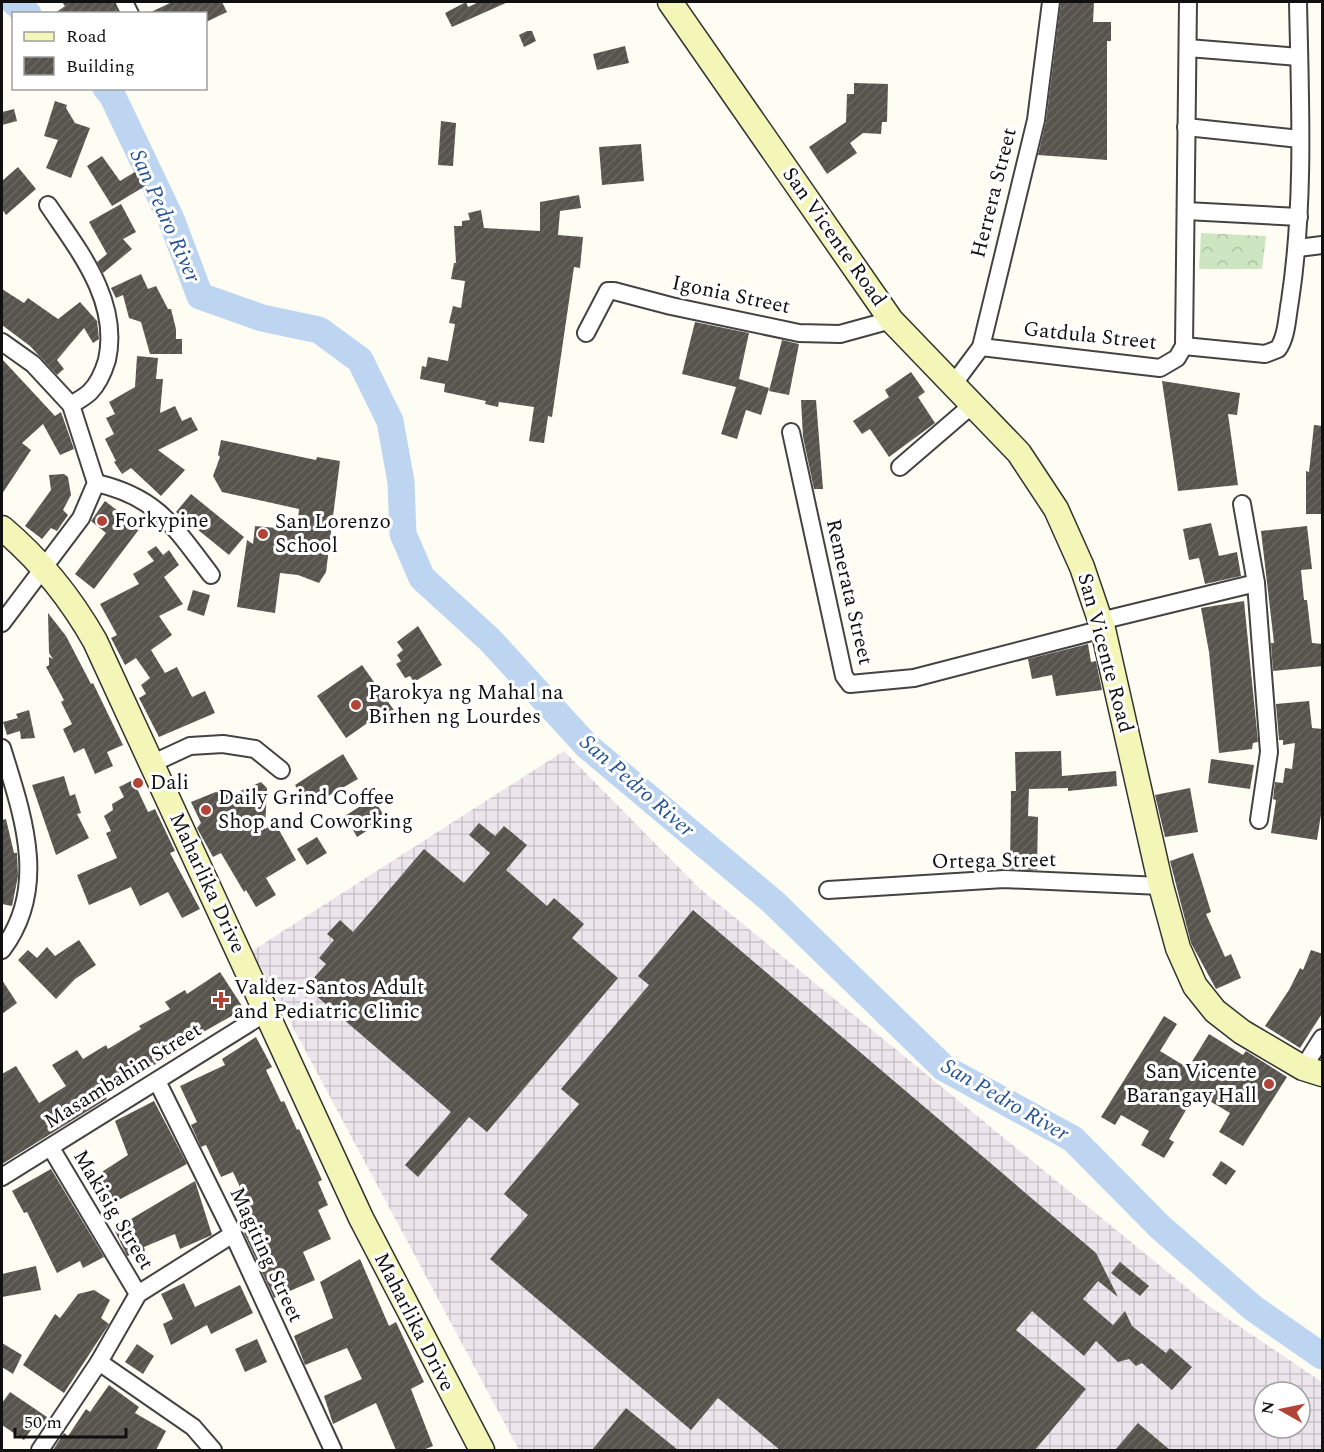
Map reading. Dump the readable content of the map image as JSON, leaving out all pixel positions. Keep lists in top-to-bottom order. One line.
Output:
{"streets":{"main road":["San Vicente Road","Maharlika Drive"],"street":["Herrera Street","Igonia Street","Gatdula Street","Remerata Street","Ortega Street","Masambahin Street","Makisig Street","Magiting Street"]},"crossings":[["Herrera Street","San Vicente Road"],["Herrera Street","Gatdula Street"],["San Vicente Road","Igonia Street"],["San Vicente Road","Remerata Street"],["San Vicente Road","Ortega Street"],["Maharlika Drive","Masambahin Street"],["Masambahin Street","Makisig Street"],["Masambahin Street","Magiting Street"]],"water":["San Pedro River"],"places":{"other":["Forkypine","San Lorenzo School","Parokya ng Mahal na Birhen ng Lourdes","Dali","Daily Grind Coffee Shop and Coworking","San Vicente Barangay Hall"],"health":["Valdez-Santos Adult and Pediatric Clinic"]},"legend":["Road","Building"],"scale_bar":"50 m","north":"left"}
